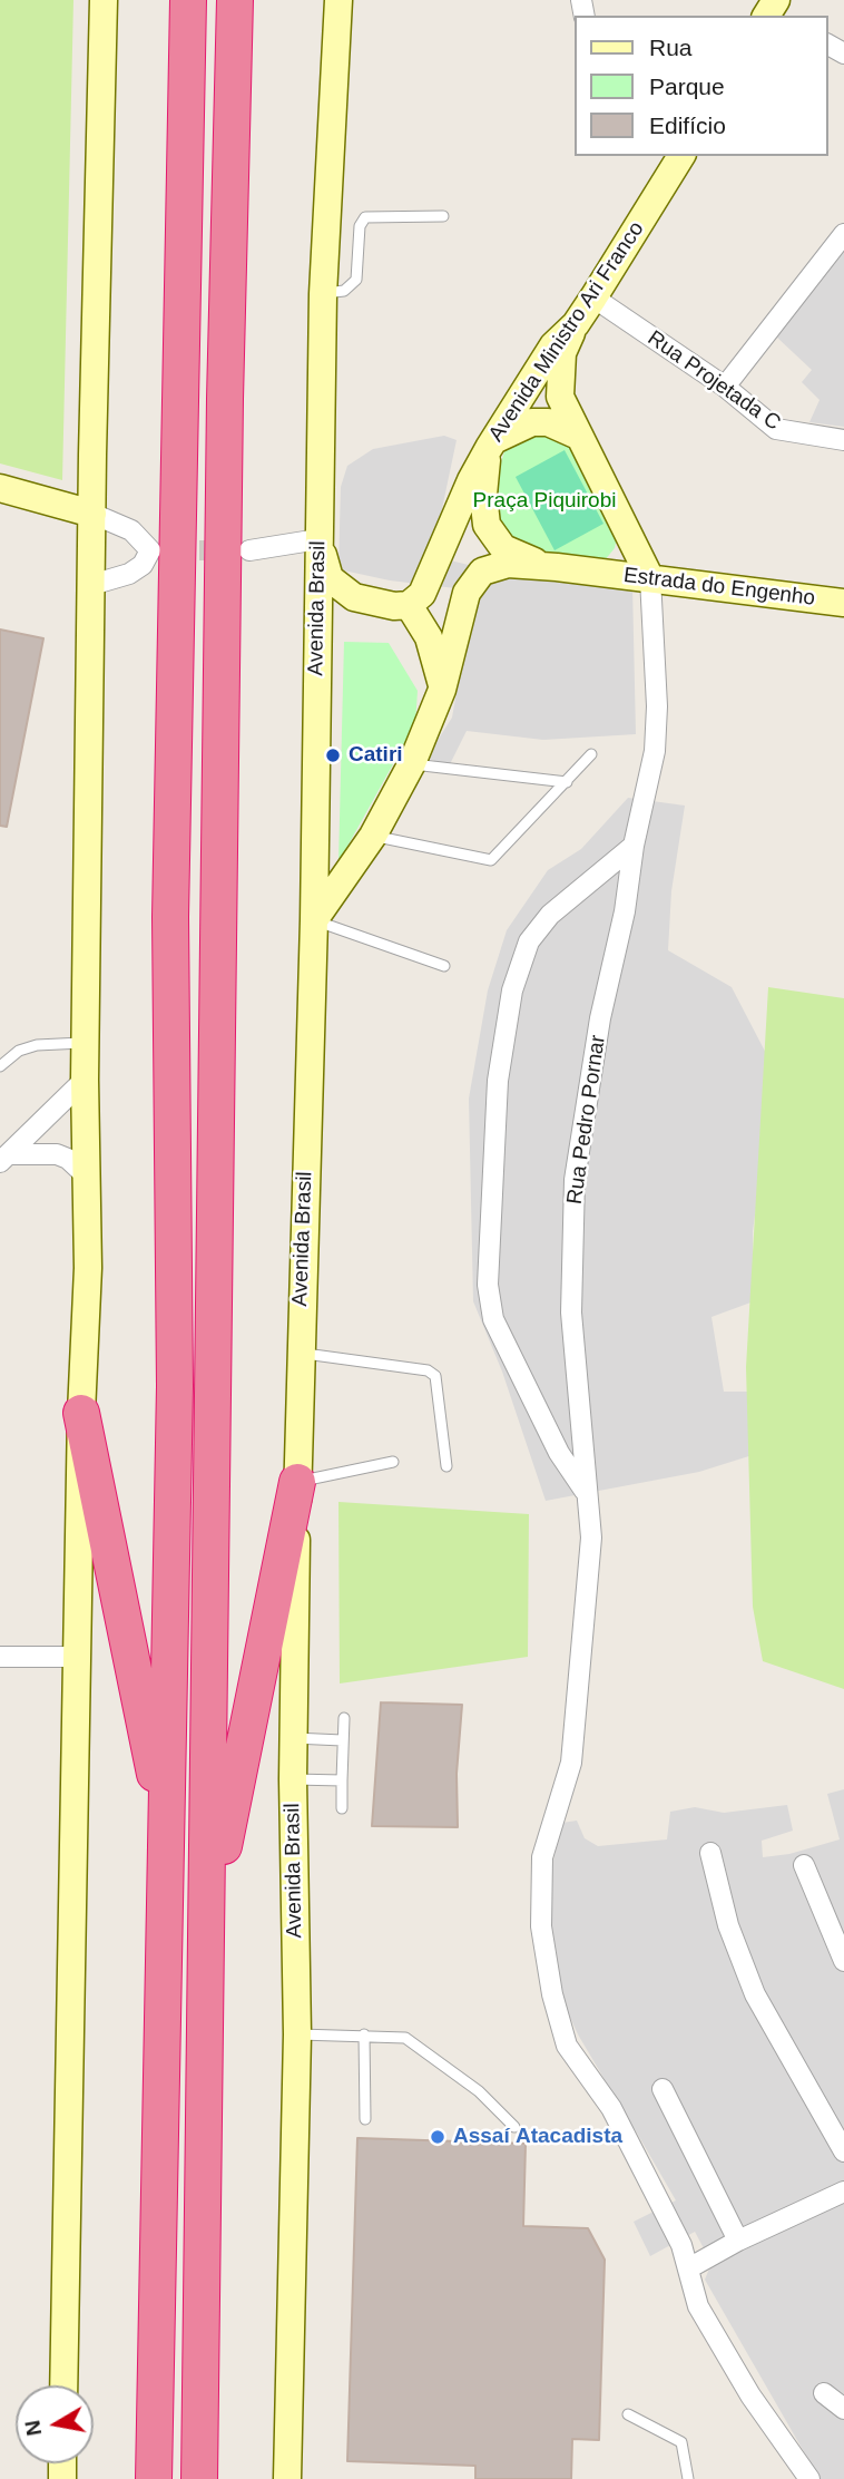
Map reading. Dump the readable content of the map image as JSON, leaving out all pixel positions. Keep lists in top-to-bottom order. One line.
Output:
{"streets":{"main road":["Avenida Ministro Ari Franco","Estrada do Engenho","Avenida Brasil"],"street":["Rua Projetada C","Rua Pedro Pornar"]},"crossings":[["Avenida Ministro Ari Franco","Rua Projetada C"],["Avenida Ministro Ari Franco","Estrada do Engenho"],["Estrada do Engenho","Rua Pedro Pornar"]],"parks":["Praça Piquirobi"],"places":["Catiri","Assaí Atacadista"],"legend":["Rua","Parque","Edifício"],"north":"left"}
